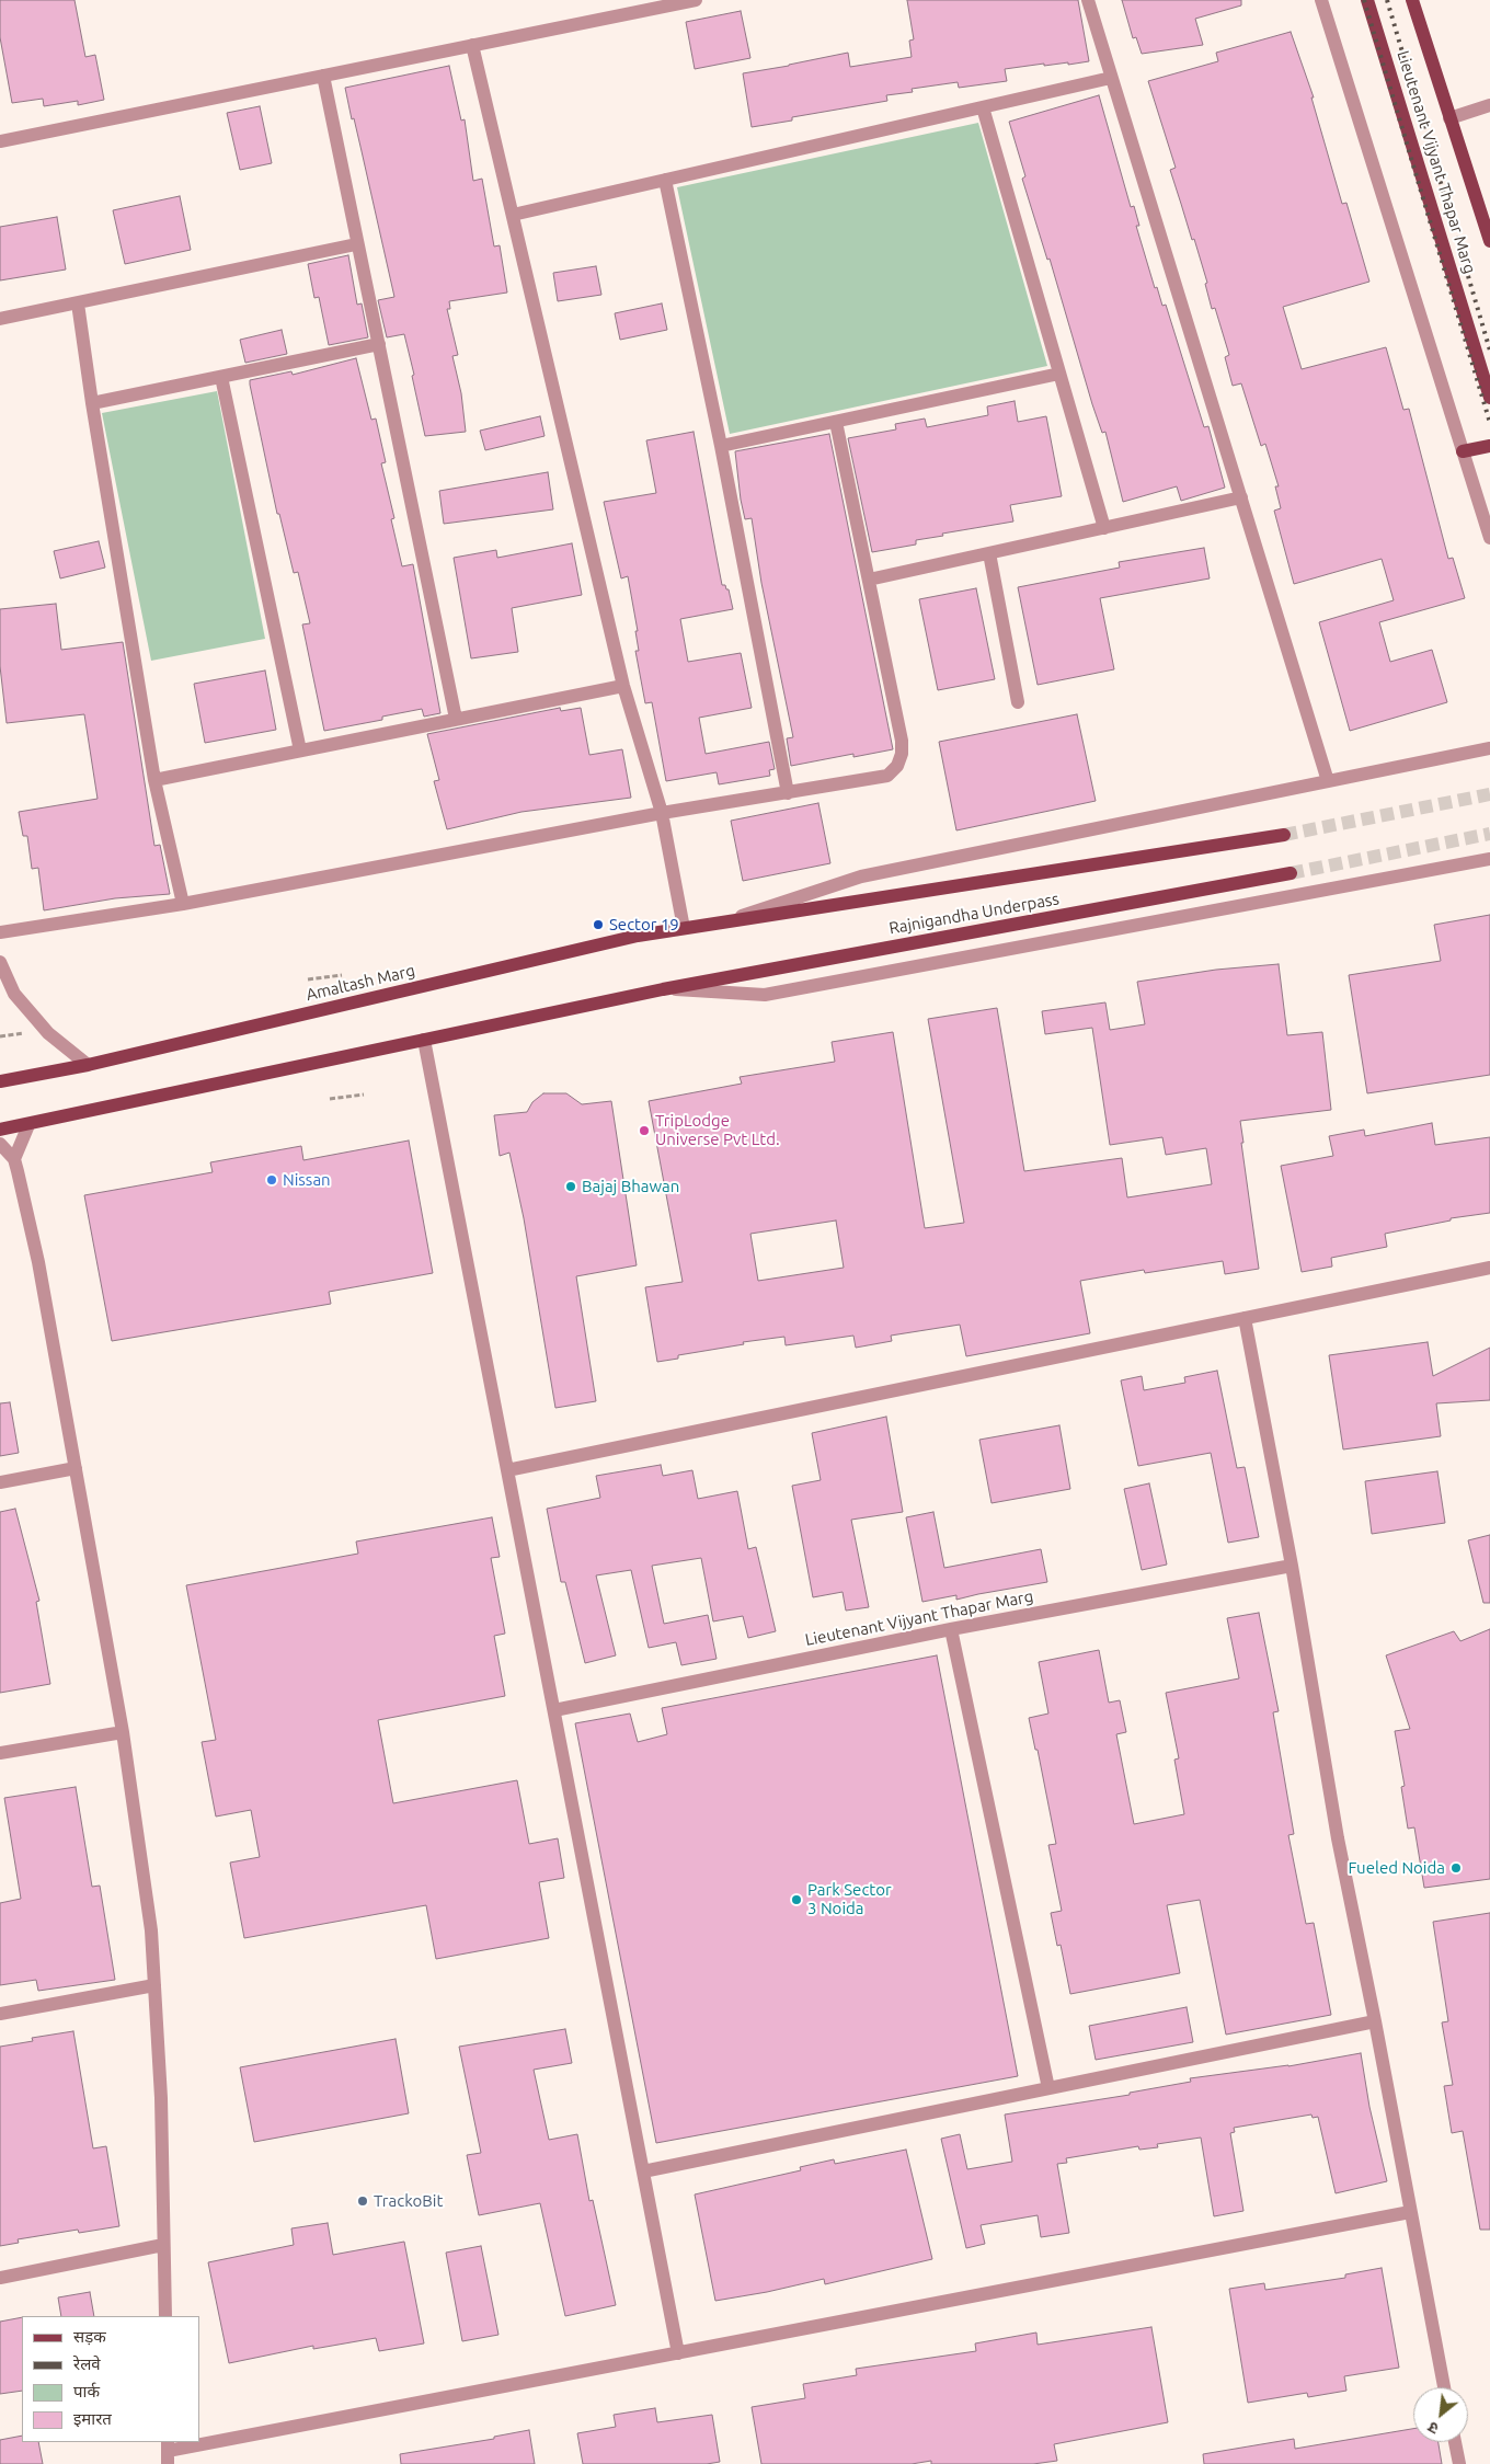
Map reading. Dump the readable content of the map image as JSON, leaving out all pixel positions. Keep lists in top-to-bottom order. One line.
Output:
{"streets":{"main road":["Lieutenant Vijyant Thapar Marg","Rajnigandha Underpass","Amaltash Marg"]},"crossings":[["Rajnigandha Underpass","Amaltash Marg"]],"places":["Sector 19","TripLodge Universe Pvt Ltd.","Nissan","Bajaj Bhawan","Fueled Noida","Park Sector 3 Noida","TrackoBit"],"legend":["सड़क","रेलवे","पार्क","इमारत"],"north":"bottom left"}
